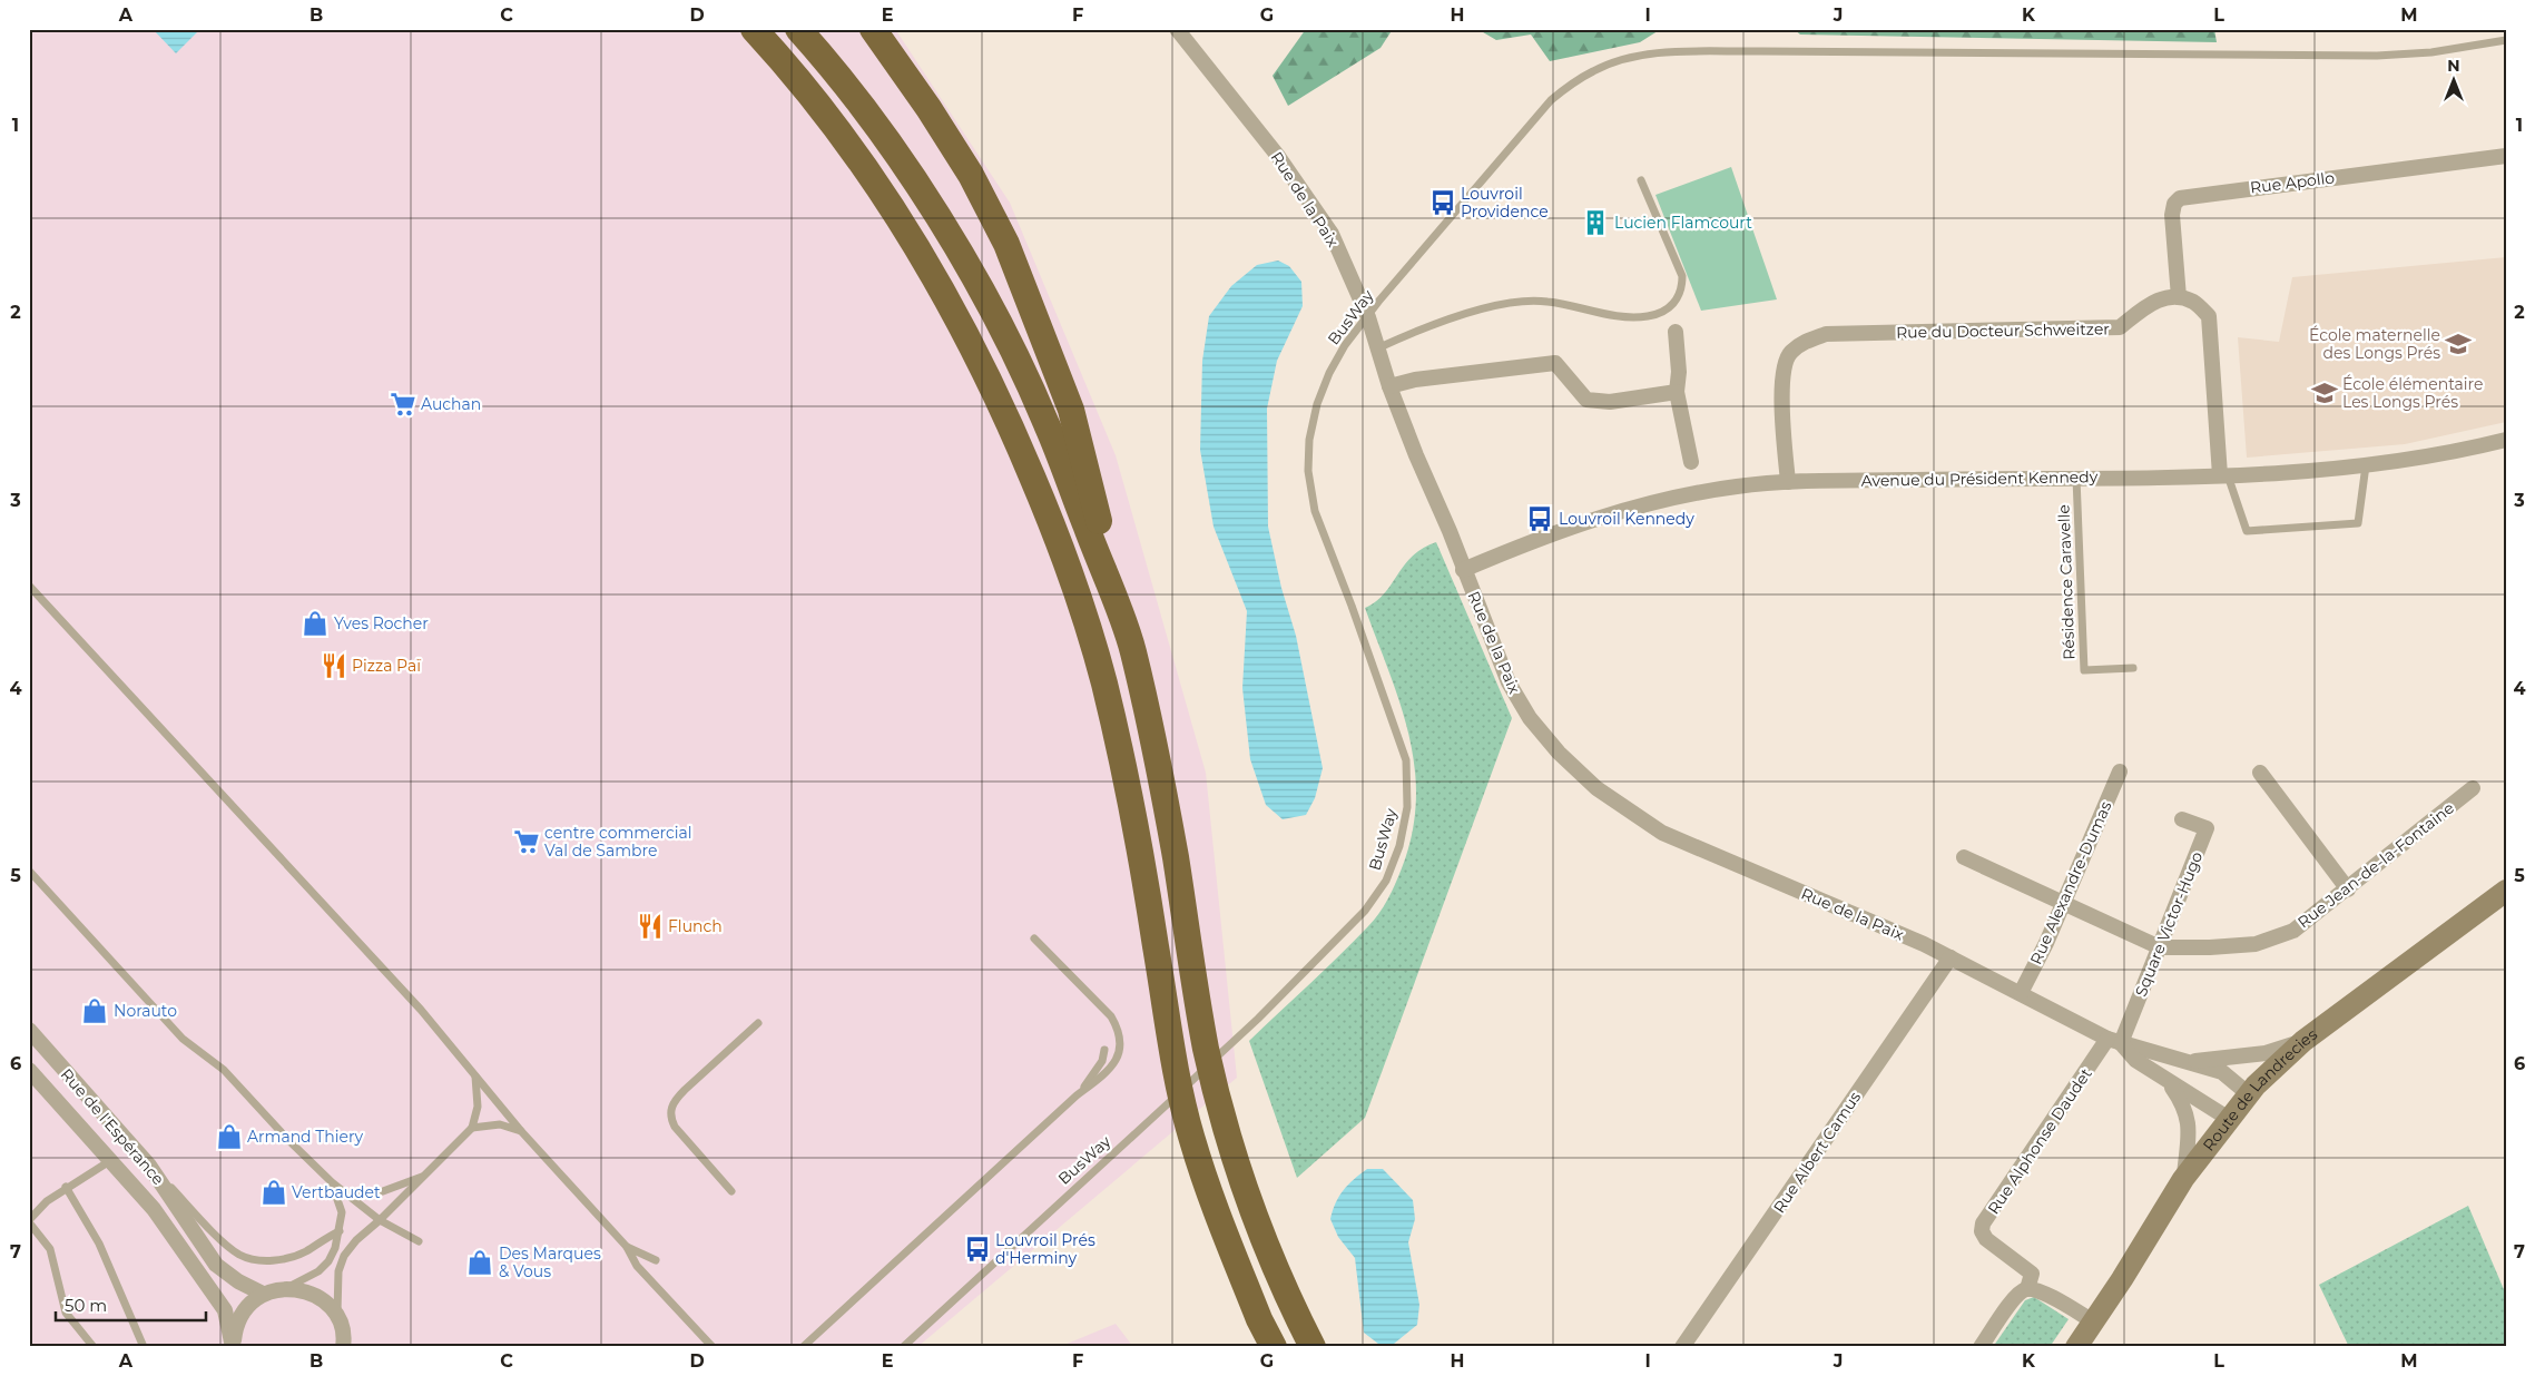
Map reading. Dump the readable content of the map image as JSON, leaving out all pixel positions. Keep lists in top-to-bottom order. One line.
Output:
{"streets":{"main road":["Route de Landrecies"],"street":["Rue Apollo","Rue de la Paix","Rue du Docteur Schweitzer","Avenue du Président Kennedy","Rue Jean-de-la-Fontaine","Rue Alexandre-Dumas","Square Victor-Hugo","Rue de l'Espérance","Rue Alphonse Daudet","Rue Albert Camus"],"lane":["BusWay","Résidence Caravelle"]},"crossings":[["Rue Apollo","Rue du Docteur Schweitzer"],["Rue de la Paix","BusWay"],["Rue de la Paix","Avenue du Président Kennedy"],["Rue de la Paix","Rue Alexandre-Dumas"],["Rue de la Paix","Square Victor-Hugo"],["Rue de la Paix","Route de Landrecies"],["Rue de la Paix","Rue Alphonse Daudet"],["Rue de la Paix","Rue Albert Camus"],["Rue du Docteur Schweitzer","Avenue du Président Kennedy"],["Avenue du Président Kennedy","Résidence Caravelle"],["Rue Jean-de-la-Fontaine","Rue Alexandre-Dumas"],["Rue Jean-de-la-Fontaine","Square Victor-Hugo"],["Square Victor-Hugo","Rue Alphonse Daudet"]],"places":{"bus stop":["Louvroil Providence","Louvroil Kennedy","Louvroil Prés d'Herminy"],"building":["Lucien Flamcourt"],"school or university":["École maternelle des Longs Prés","École élémentaire Les Longs Prés"],"supermarket":["Auchan","centre commercial Val de Sambre"],"shop":["Yves Rocher","Norauto","Armand Thiery","Vertbaudet","Des Marques & Vous"],"restaurant":["Pizza Paï","Flunch"]},"scale_bar":"50 m","north":"top","grid":{"columns":["A","B","C","D","E","F","G","H","I","J","K","L","M"],"rows":["1","2","3","4","5","6","7"]}}
